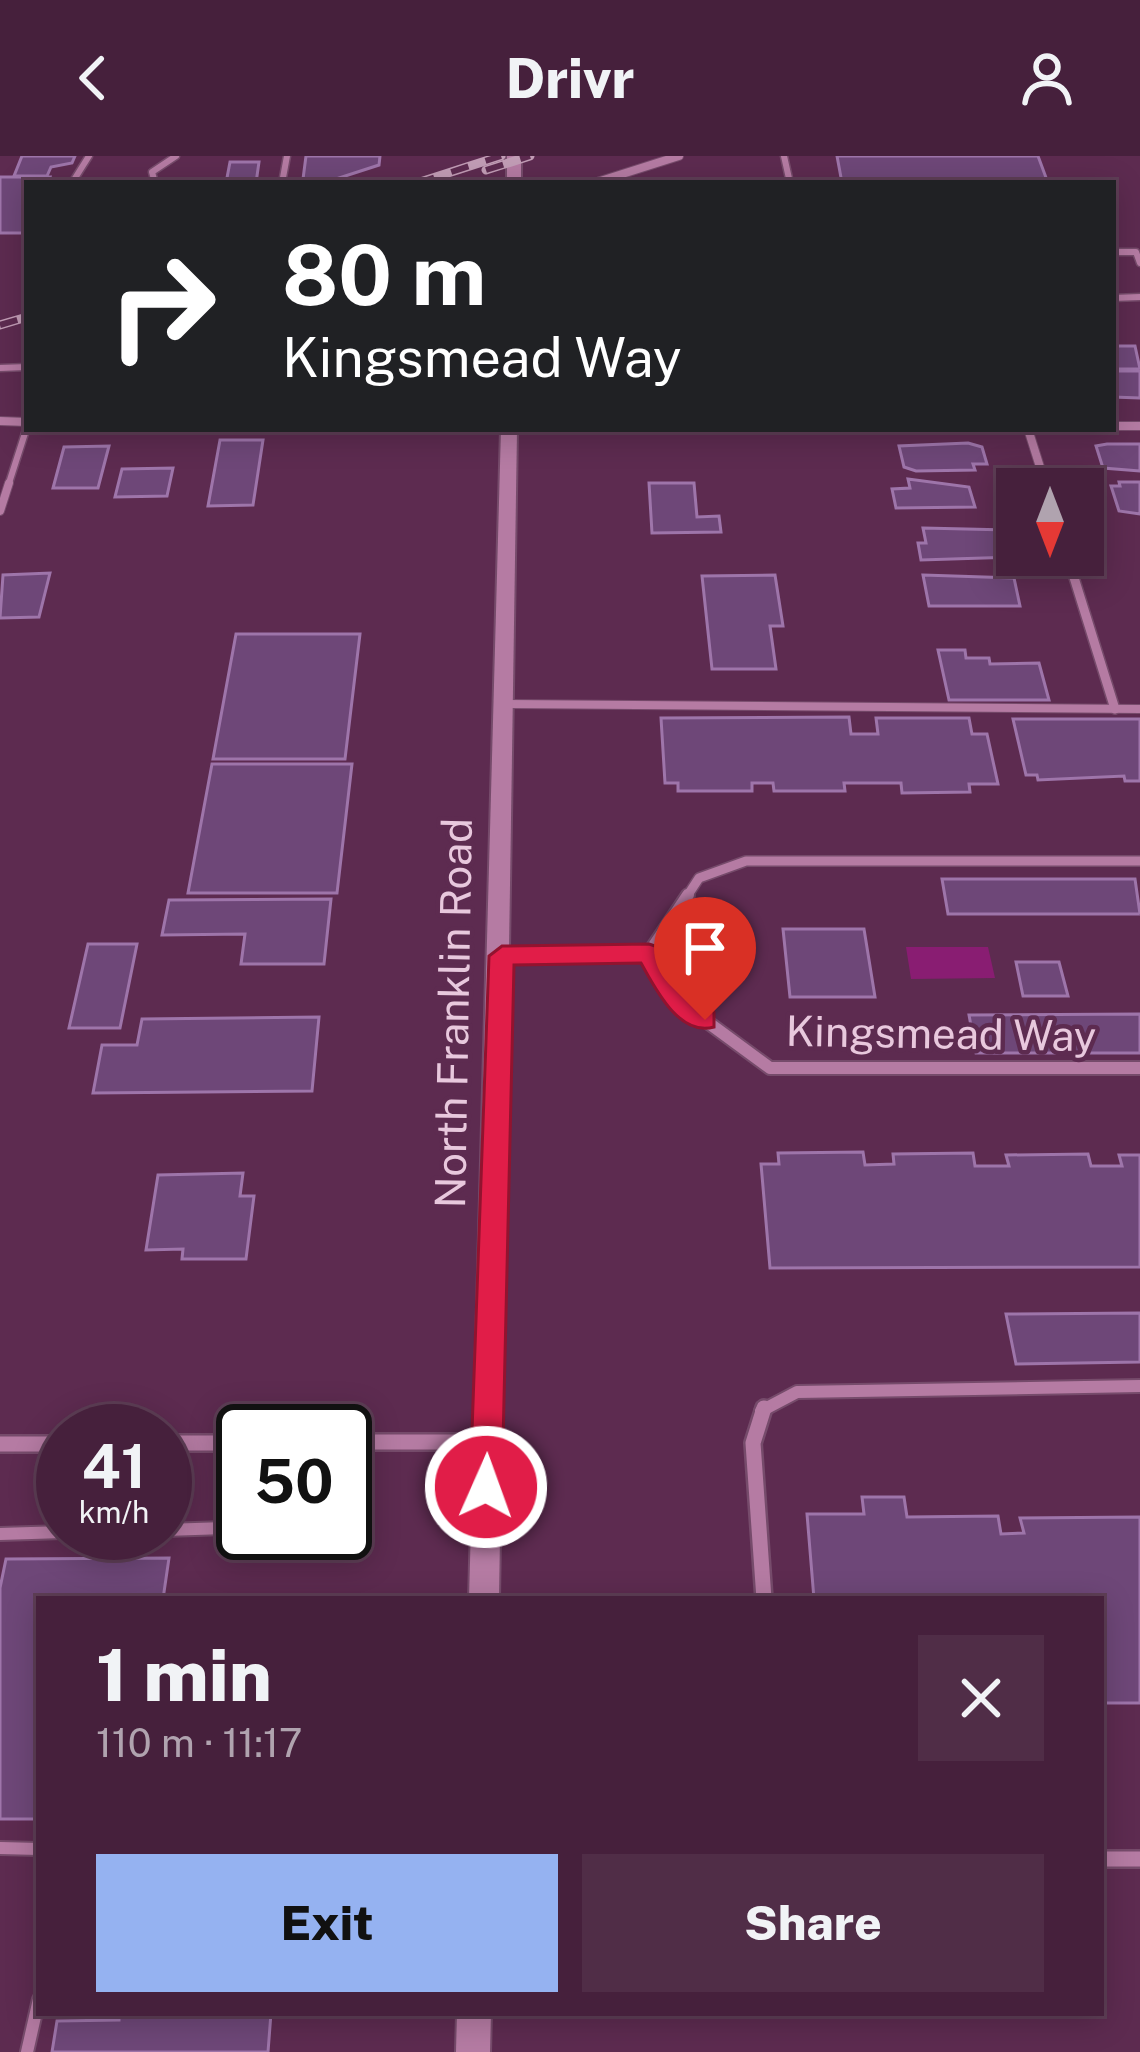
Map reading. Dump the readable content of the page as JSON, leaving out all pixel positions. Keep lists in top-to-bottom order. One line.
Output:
{"streets":{"main road":["North Franklin Road"],"street":["Kingsmead Way"]},"north":"bottom","page":{"header":"Drivr","turn":["80 m","Kingsmead Way"],"speed":"41 km/h","limit":"50","heading":["1 min","110 m · 11:17"],"buttons":["Exit","Share"]}}
